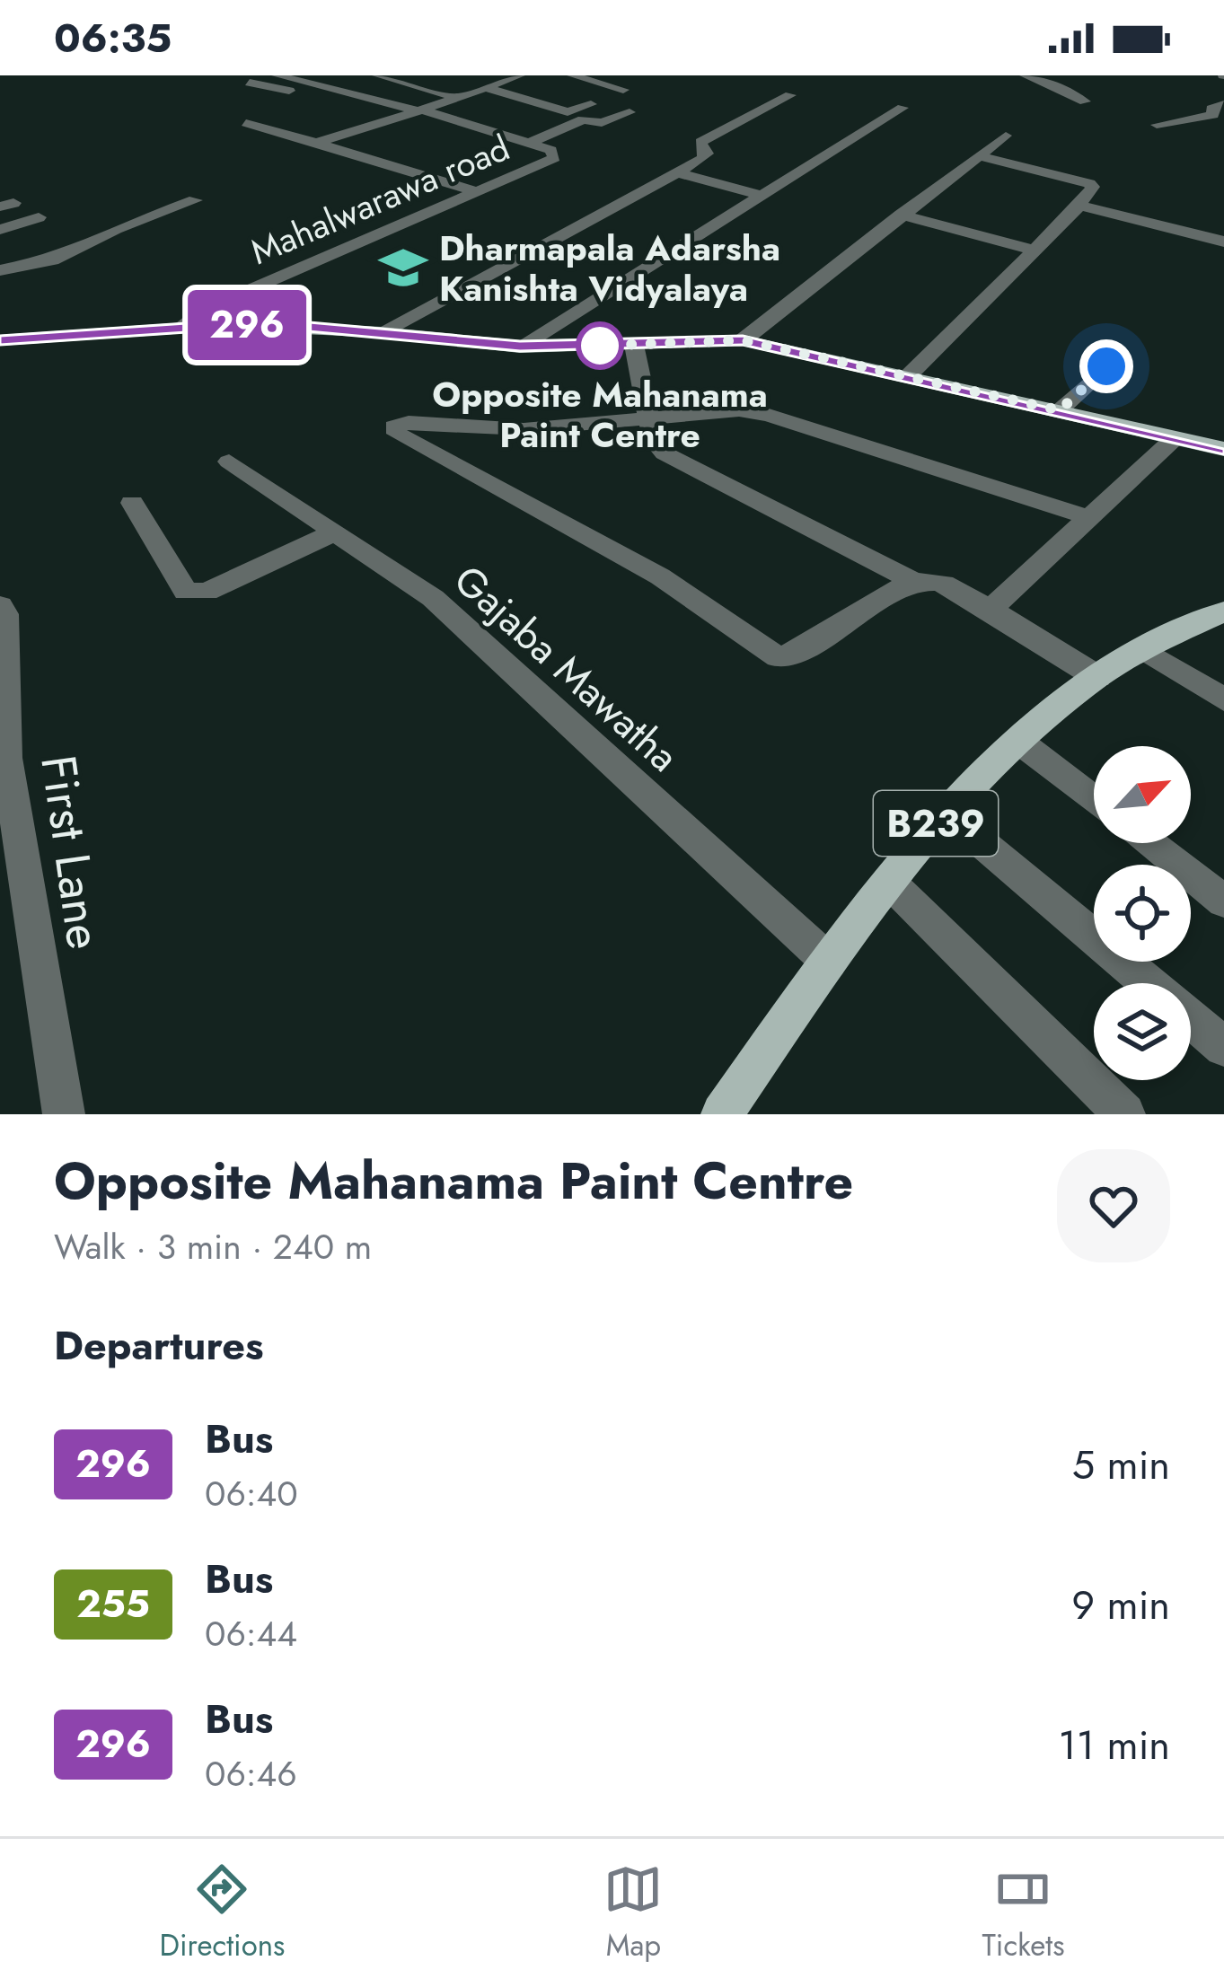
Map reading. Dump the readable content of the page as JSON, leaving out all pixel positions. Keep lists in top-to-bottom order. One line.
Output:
{"streets":{"main road":["B239"],"street":["Mahalwarawa road","Gajaba Mawatha","First Lane"]},"crossings":[["Gajaba Mawatha","B239"]],"places":{"school or university":["Dharmapala Adarsha Kanishta Vidyalaya"],"other":["Opposite Mahanama Paint Centre"]},"lines":["bus line 296"],"north":"top right","page":{"status":"06:35","on_map":"296","heading":[["Opposite Mahanama Paint Centre","Walk · 3 min · 240 m"],"Departures"],"list":[{"mark":"296","name":"Bus","note":"06:40","value":"5 min"},{"mark":"255","name":"Bus","note":"06:44","value":"9 min"},{"mark":"296","name":"Bus","note":"06:46","value":"11 min"}],"tabs":["Directions","Map","Tickets"]}}
